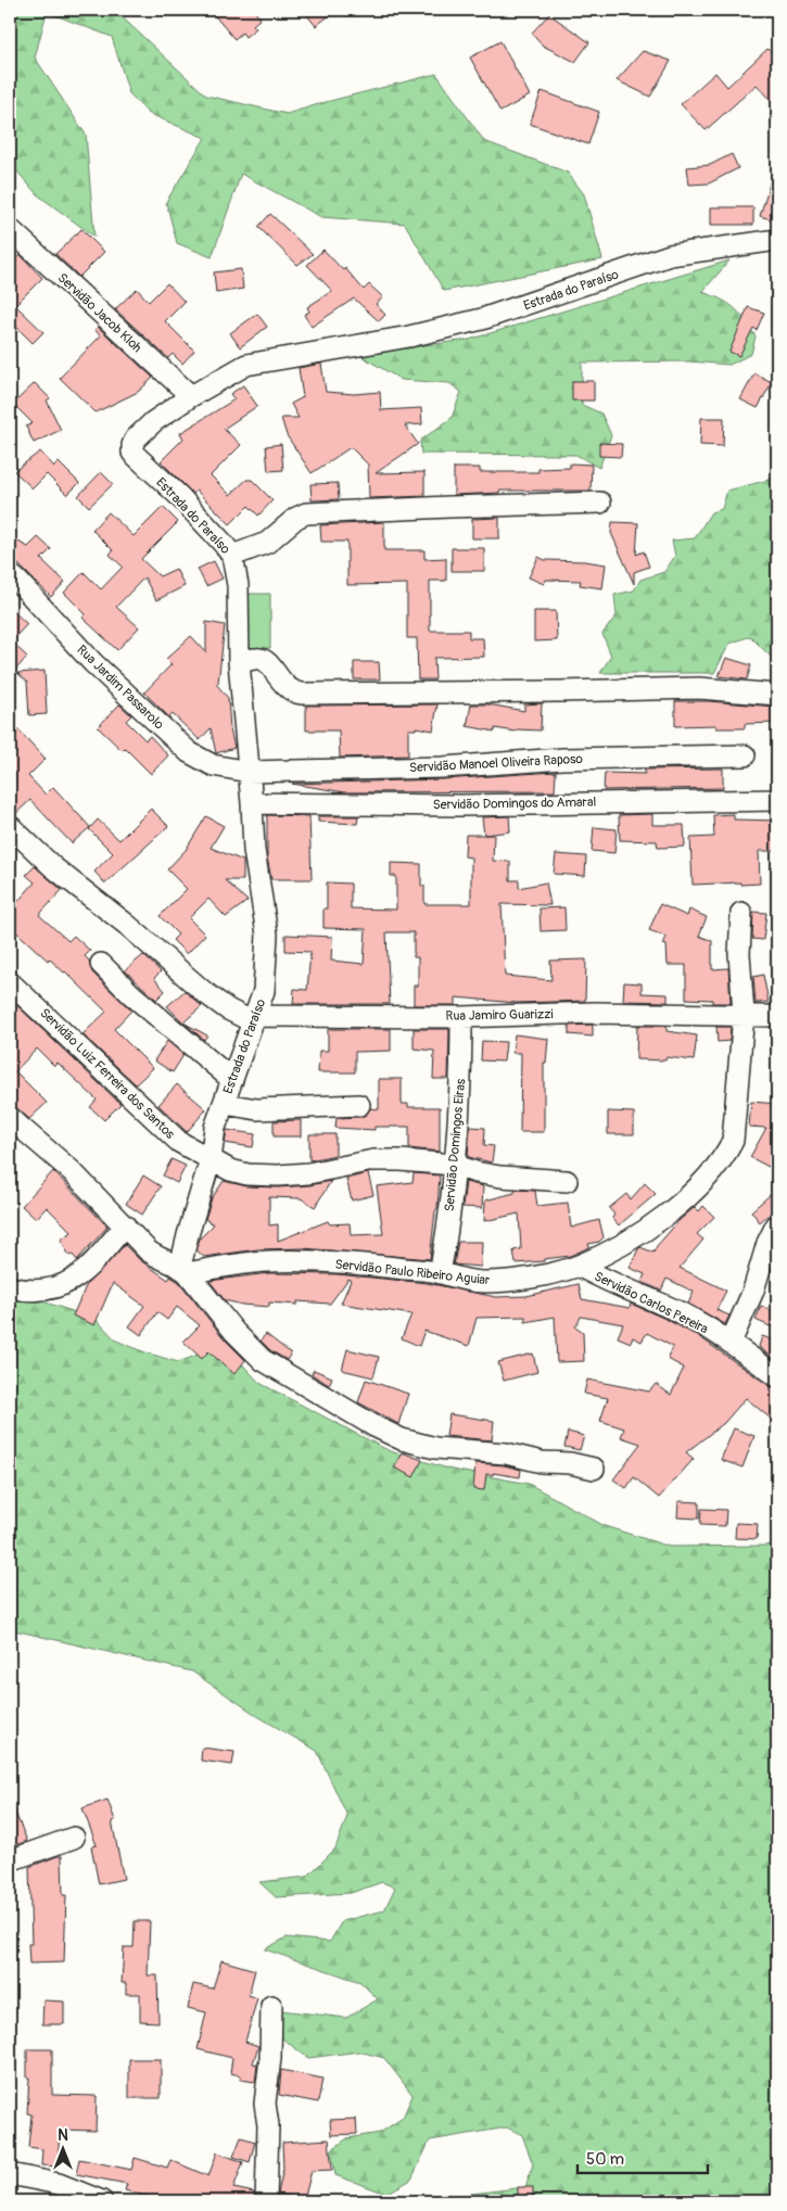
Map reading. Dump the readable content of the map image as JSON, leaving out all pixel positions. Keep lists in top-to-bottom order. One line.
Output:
{"streets":{"street":["Estrada do Paraíso","Servidão Jacob Kloh","Rua Jardim Passarolo","Servidão Manoel Oliveira Raposo","Servidão Domingos do Amaral","Rua Jamiro Guarizzi","Servidão Luiz Ferreira dos Santos","Servidão Domingos Eiras","Servidão Paulo Ribeiro Aguiar","Servidão Carlos Pereira"]},"crossings":[["Estrada do Paraíso","Servidão Jacob Kloh"],["Estrada do Paraíso","Rua Jardim Passarolo"],["Estrada do Paraíso","Servidão Manoel Oliveira Raposo"],["Estrada do Paraíso","Servidão Domingos do Amaral"],["Estrada do Paraíso","Rua Jamiro Guarizzi"],["Estrada do Paraíso","Servidão Luiz Ferreira dos Santos"],["Estrada do Paraíso","Servidão Paulo Ribeiro Aguiar"],["Rua Jardim Passarolo","Servidão Manoel Oliveira Raposo"],["Rua Jamiro Guarizzi","Servidão Domingos Eiras"],["Rua Jamiro Guarizzi","Servidão Paulo Ribeiro Aguiar"],["Servidão Luiz Ferreira dos Santos","Servidão Domingos Eiras"],["Servidão Domingos Eiras","Servidão Paulo Ribeiro Aguiar"],["Servidão Paulo Ribeiro Aguiar","Servidão Carlos Pereira"]],"scale_bar":"50 m","north":"top"}
